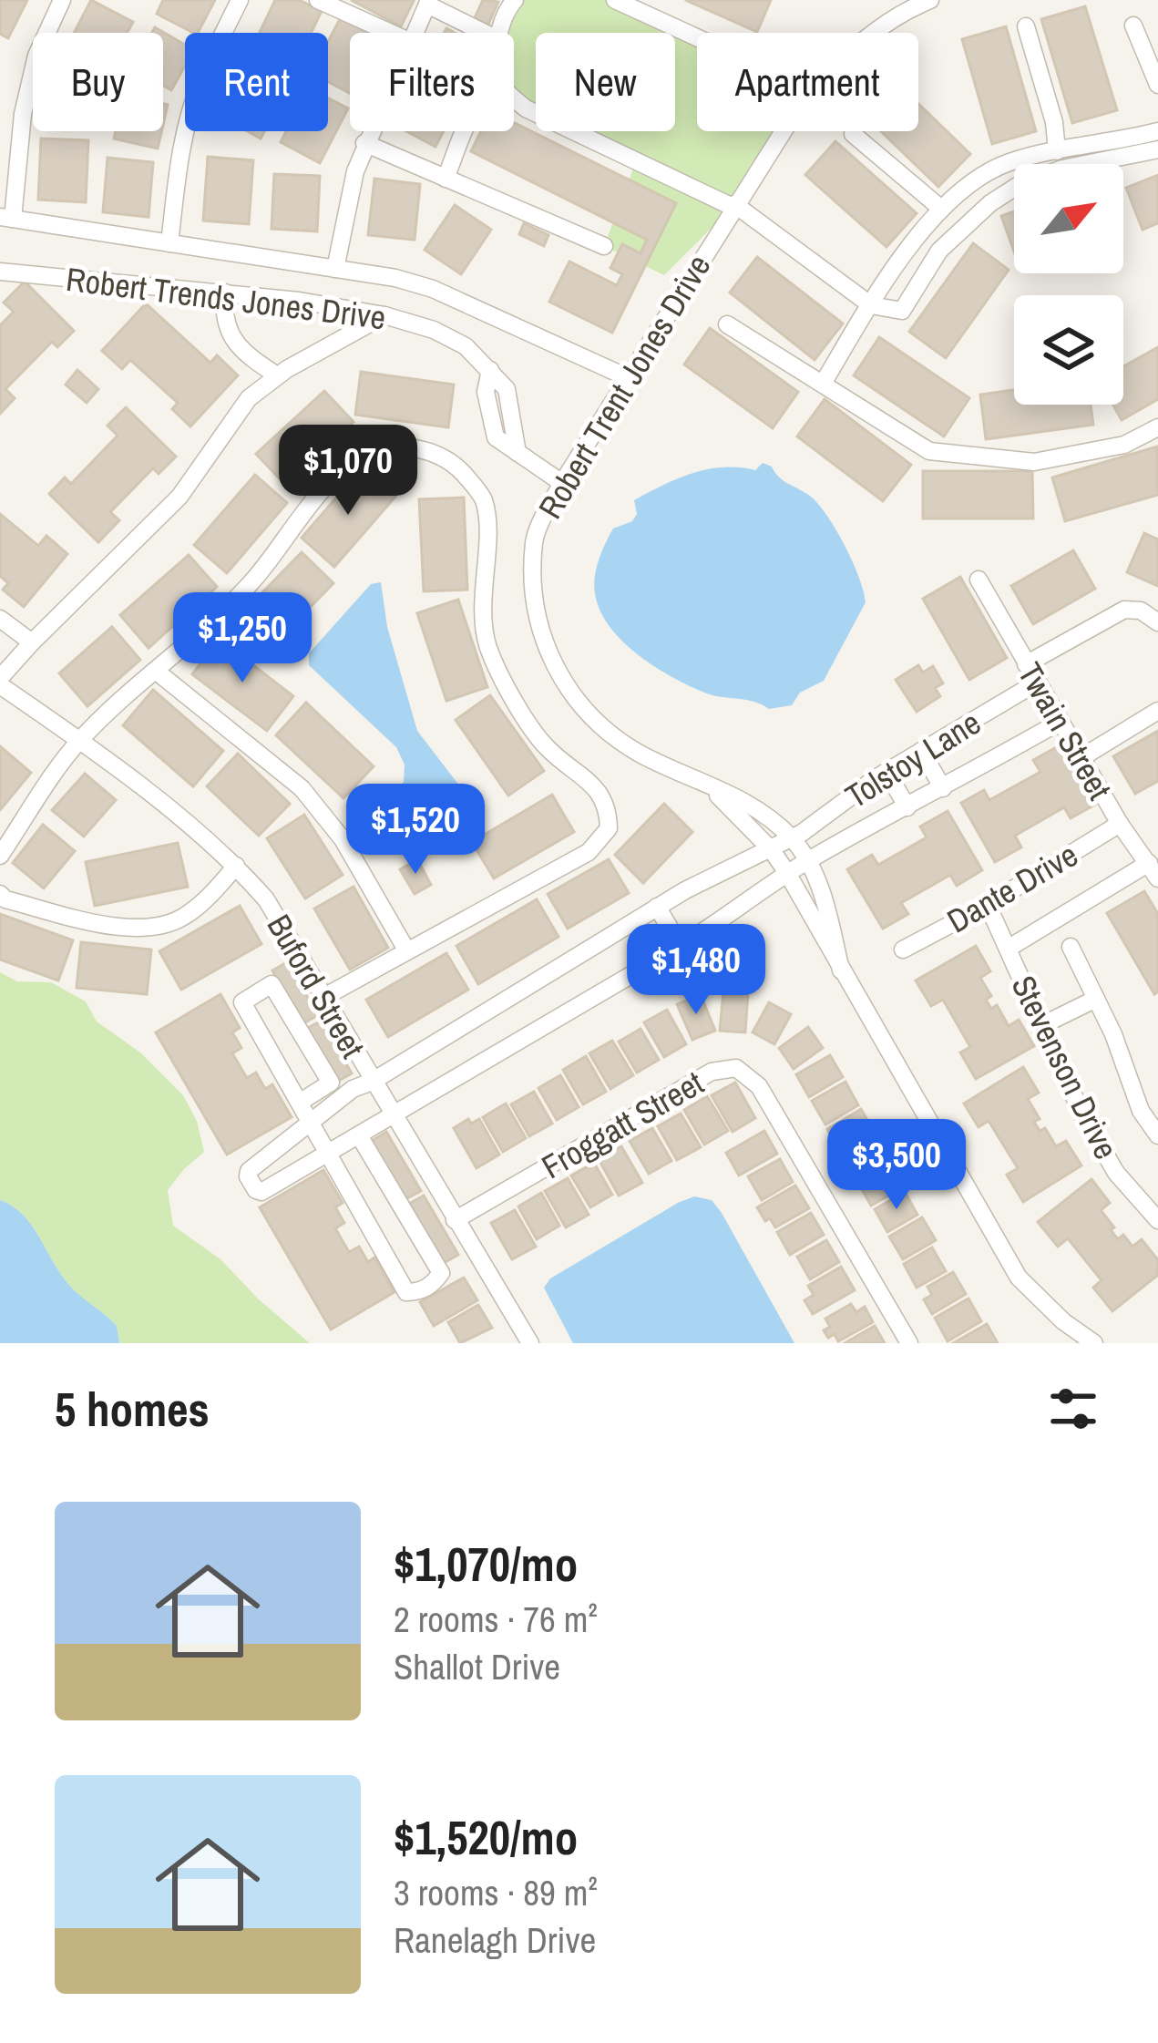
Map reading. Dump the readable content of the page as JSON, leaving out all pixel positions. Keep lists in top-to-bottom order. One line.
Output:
{"streets":{"street":["Robert Trends Jones Drive","Robert Trent Jones Drive","Twain Street","Tolstoy Lane","Dante Drive","Buford Street","Stevenson Drive","Froggatt Street"]},"crossings":[["Robert Trent Jones Drive","Tolstoy Lane"],["Twain Street","Tolstoy Lane"],["Twain Street","Dante Drive"],["Tolstoy Lane","Buford Street"],["Dante Drive","Stevenson Drive"],["Buford Street","Froggatt Street"]],"north":"top right","page":{"chip":["Buy","Rent","Filters","New","Apartment"],"price":["$1,070","$1,250","$1,520","$1,480","$3,500"],"heading":"5 homes","list":[{"name":"$1,070/mo","note":"2 rooms · 76 m² · Shallot Drive"},{"name":"$1,520/mo","note":"3 rooms · 89 m² · Ranelagh Drive"}]}}
